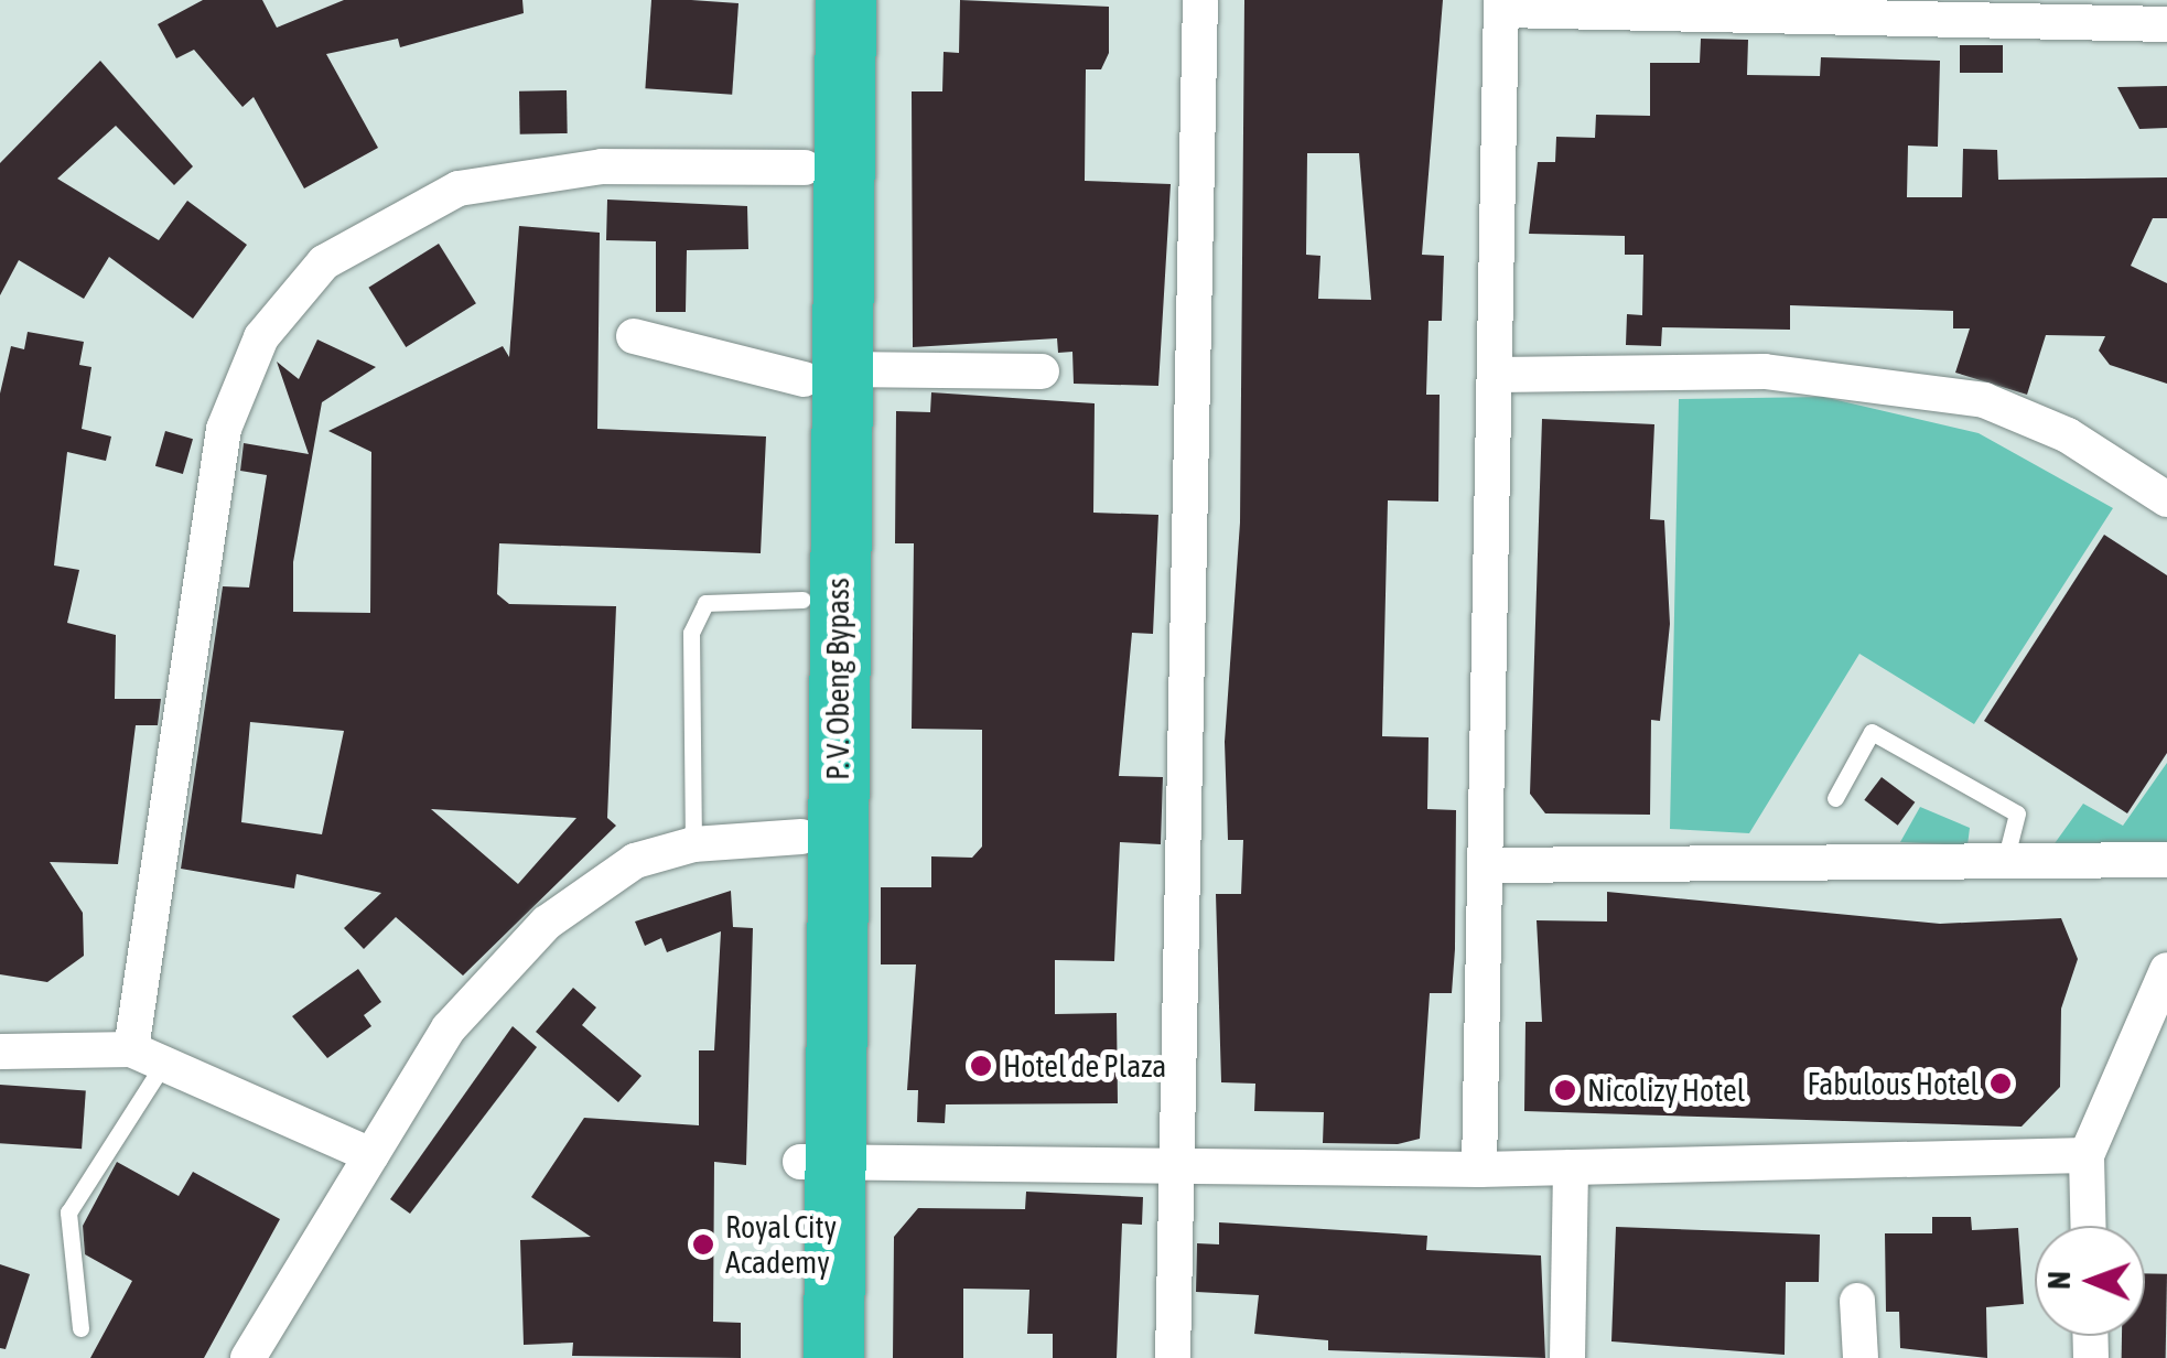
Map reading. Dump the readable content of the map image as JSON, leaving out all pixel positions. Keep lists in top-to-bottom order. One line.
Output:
{"streets":{"highway":["P. V. Obeng Bypass"]},"places":["Hotel de Plaza","Fabulous Hotel","Nicolizy Hotel","Royal City Academy"],"north":"left"}
